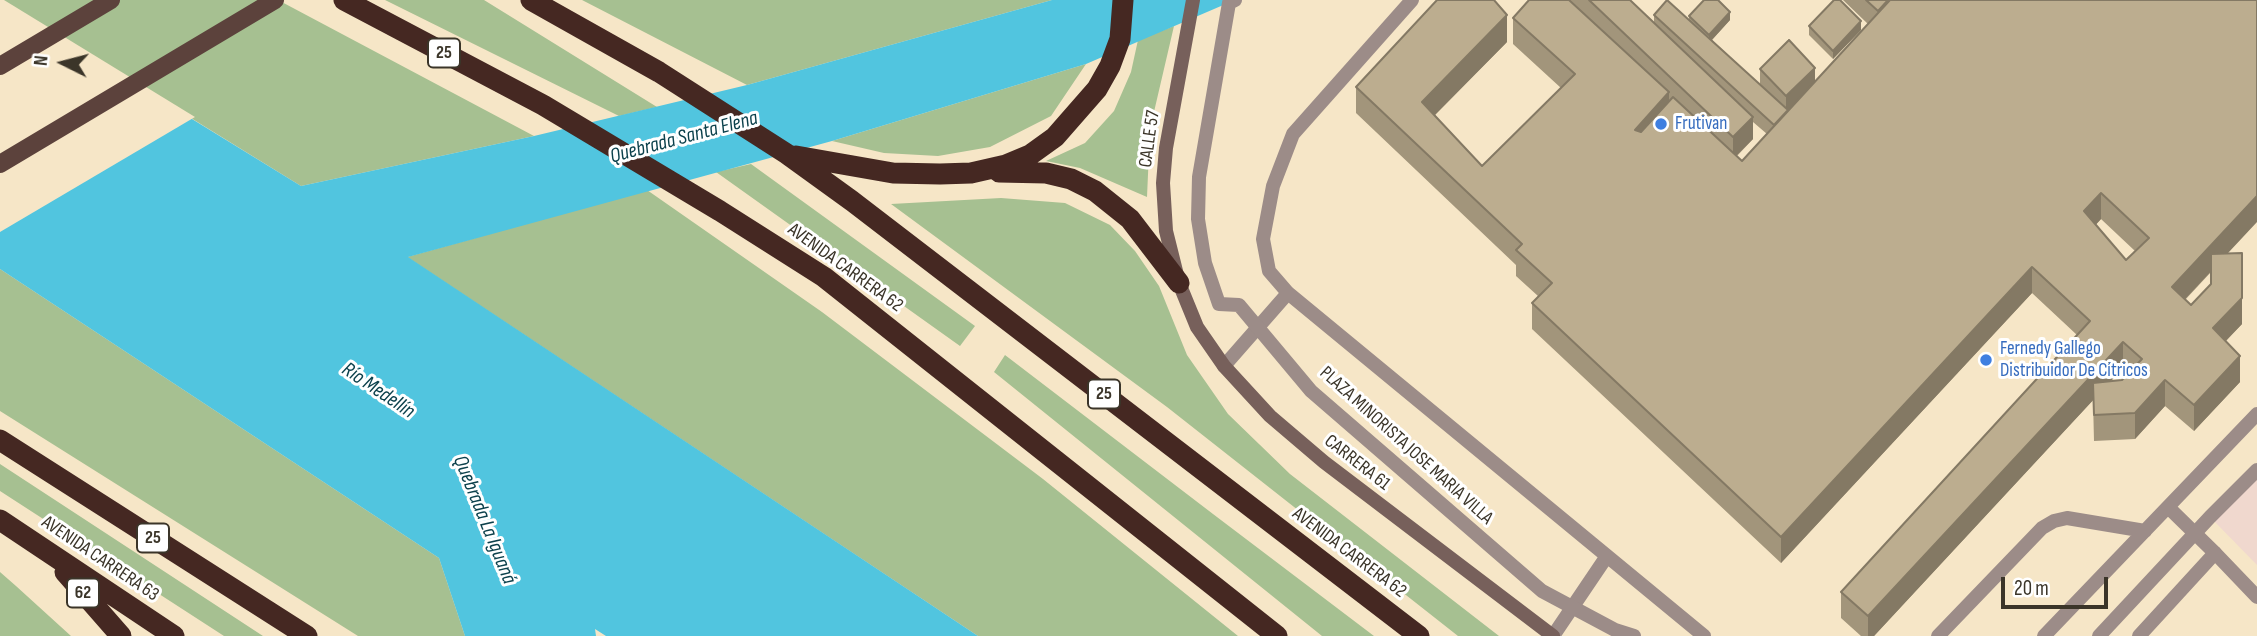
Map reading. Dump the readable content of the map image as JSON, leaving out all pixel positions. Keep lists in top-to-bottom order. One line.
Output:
{"streets":{"highway":["25","AVENIDA CARRERA 62","AVENIDA CARRERA 63","62"],"street":["CALLE 57","PLAZA MINORISTA JOSE MARIA VILLA","CARRERA 61"]},"crossings":[["CALLE 57","CARRERA 61"],["AVENIDA CARRERA 63","62"]],"water":["Quebrada Santa Elena","Río Medellín","Quebrada La Iguaná"],"places":["Frutivan","Fernedy Gallego Distribuidor De Cítricos"],"scale_bar":"20 m","north":"left"}
